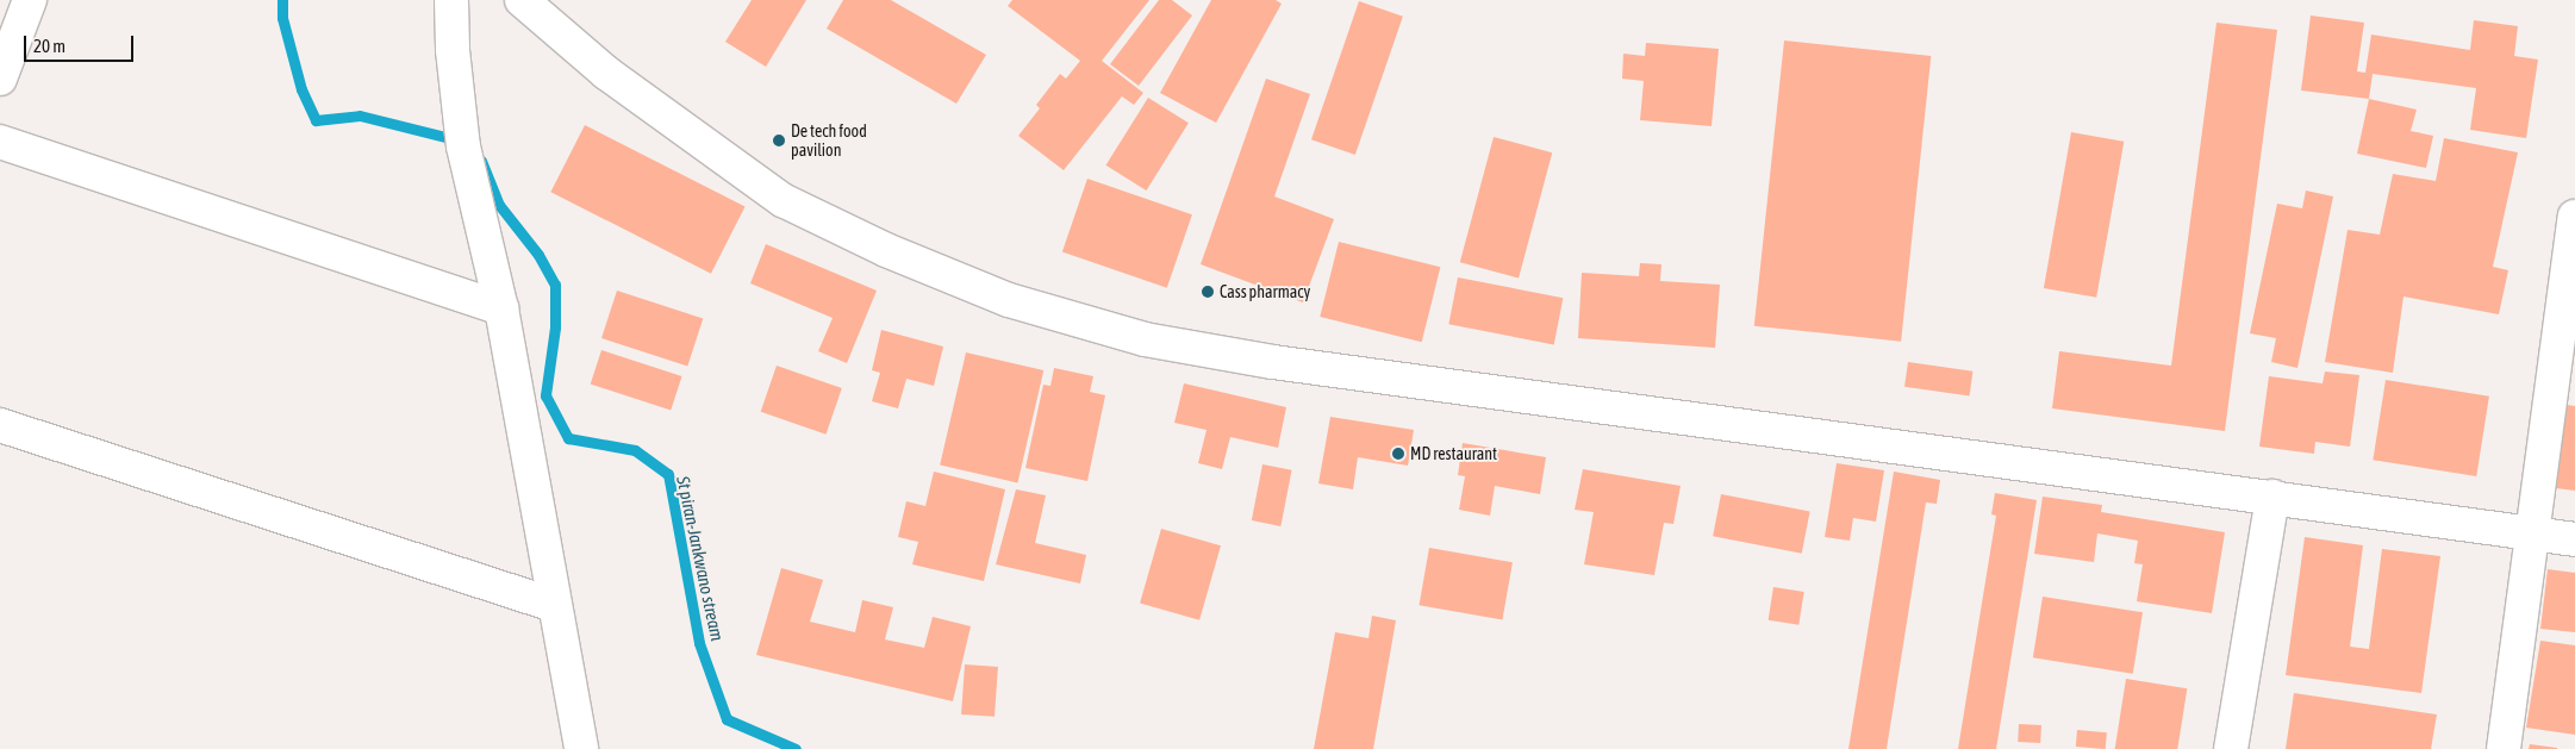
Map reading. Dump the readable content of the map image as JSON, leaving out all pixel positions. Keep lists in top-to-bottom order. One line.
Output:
{"water":["St piran-Jankwano stream"],"places":["De tech food pavilion","Cass pharmacy","MD restaurant"],"scale_bar":"20 m"}
